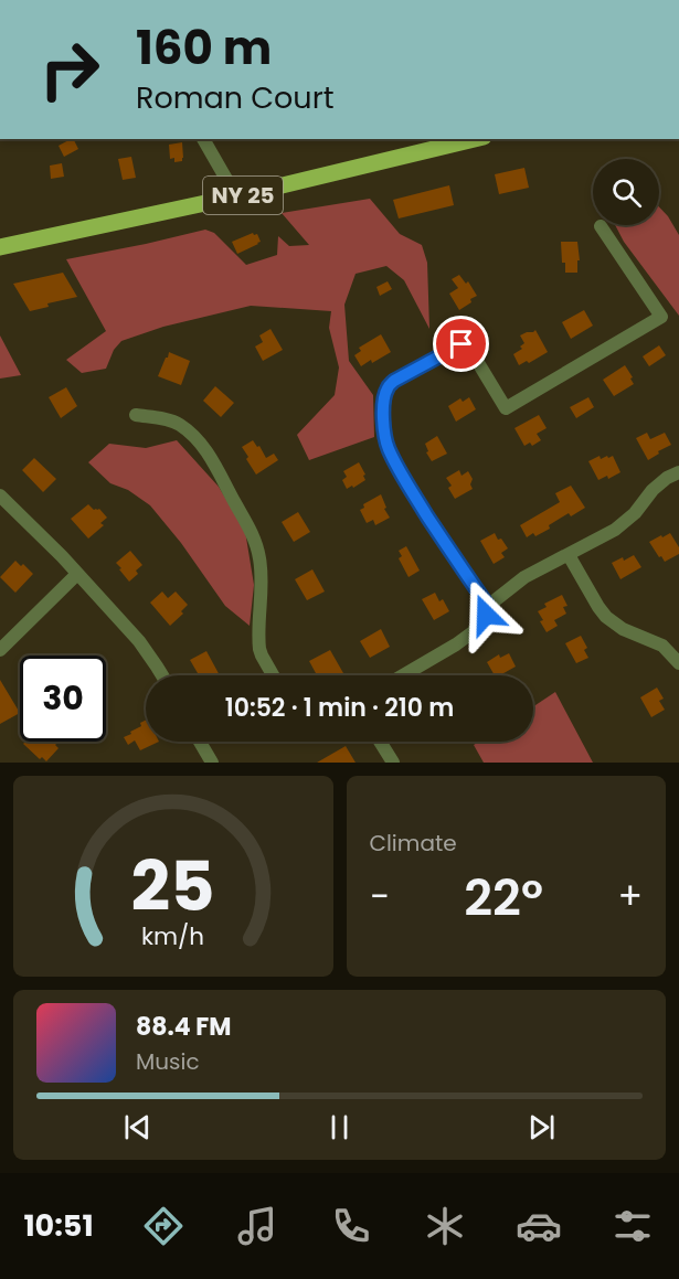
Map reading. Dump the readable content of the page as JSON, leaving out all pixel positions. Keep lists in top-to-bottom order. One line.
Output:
{"streets":{"main road":["NY 25"]},"page":{"turn":["160 m","Roman Court"],"limit":"30","trip":"10:52 · 1 min · 210 m","tile":"Climate","heat":["−","22°","+"],"song":["88.4 FM","Music"],"tabs":"10:51","gauge":["25","km/h"]}}
